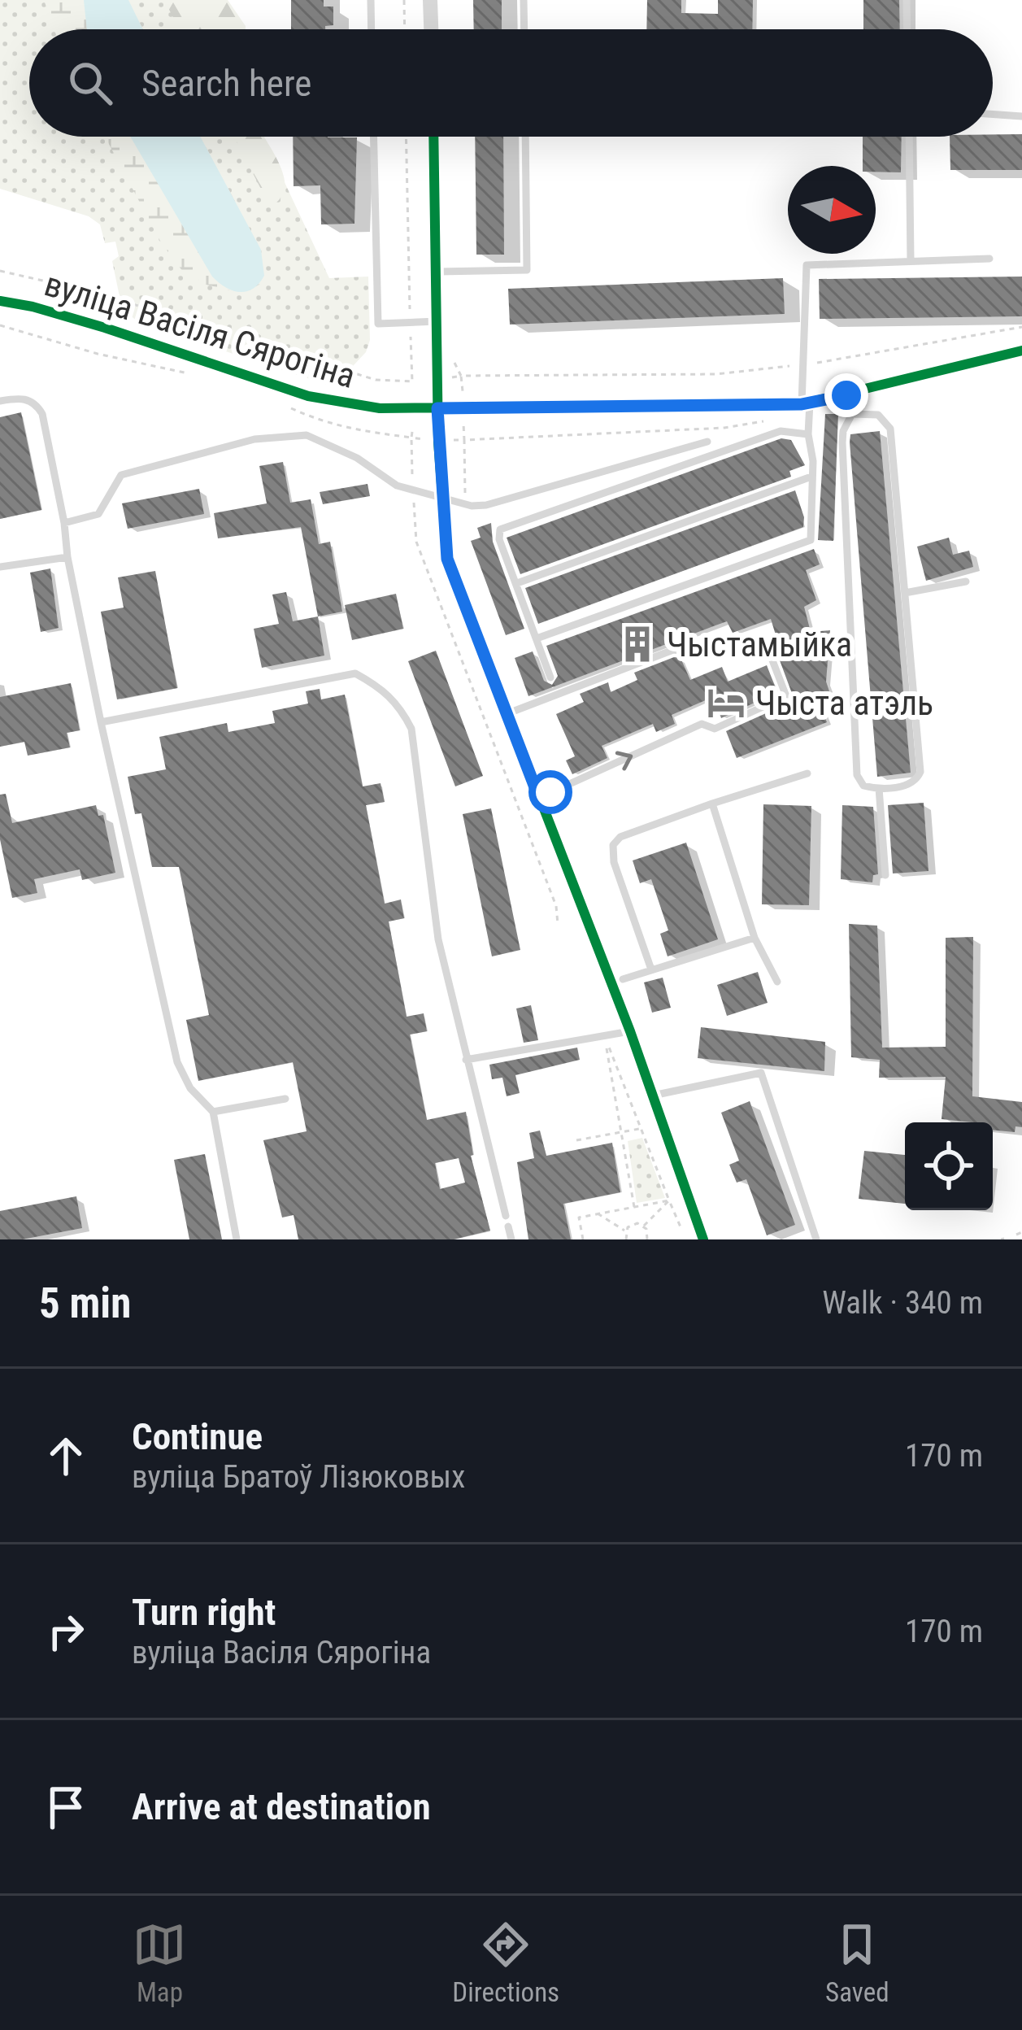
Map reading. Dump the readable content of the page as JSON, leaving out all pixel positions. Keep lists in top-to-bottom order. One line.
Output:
{"streets":{"street":["вуліца Васіля Сярогіна"]},"places":{"building":["Чыстамыйка"],"hotel":["Чыста атэль"]},"north":"right","page":{"search":"Search here","heading":["5 min","Walk · 340 m"],"list":[["Continue","вуліца Братоў Лізюковых","170 m"],["Turn right","вуліца Васіля Сярогіна","170 m"],"Arrive at destination"],"nav":["Map","Directions","Saved"]}}
